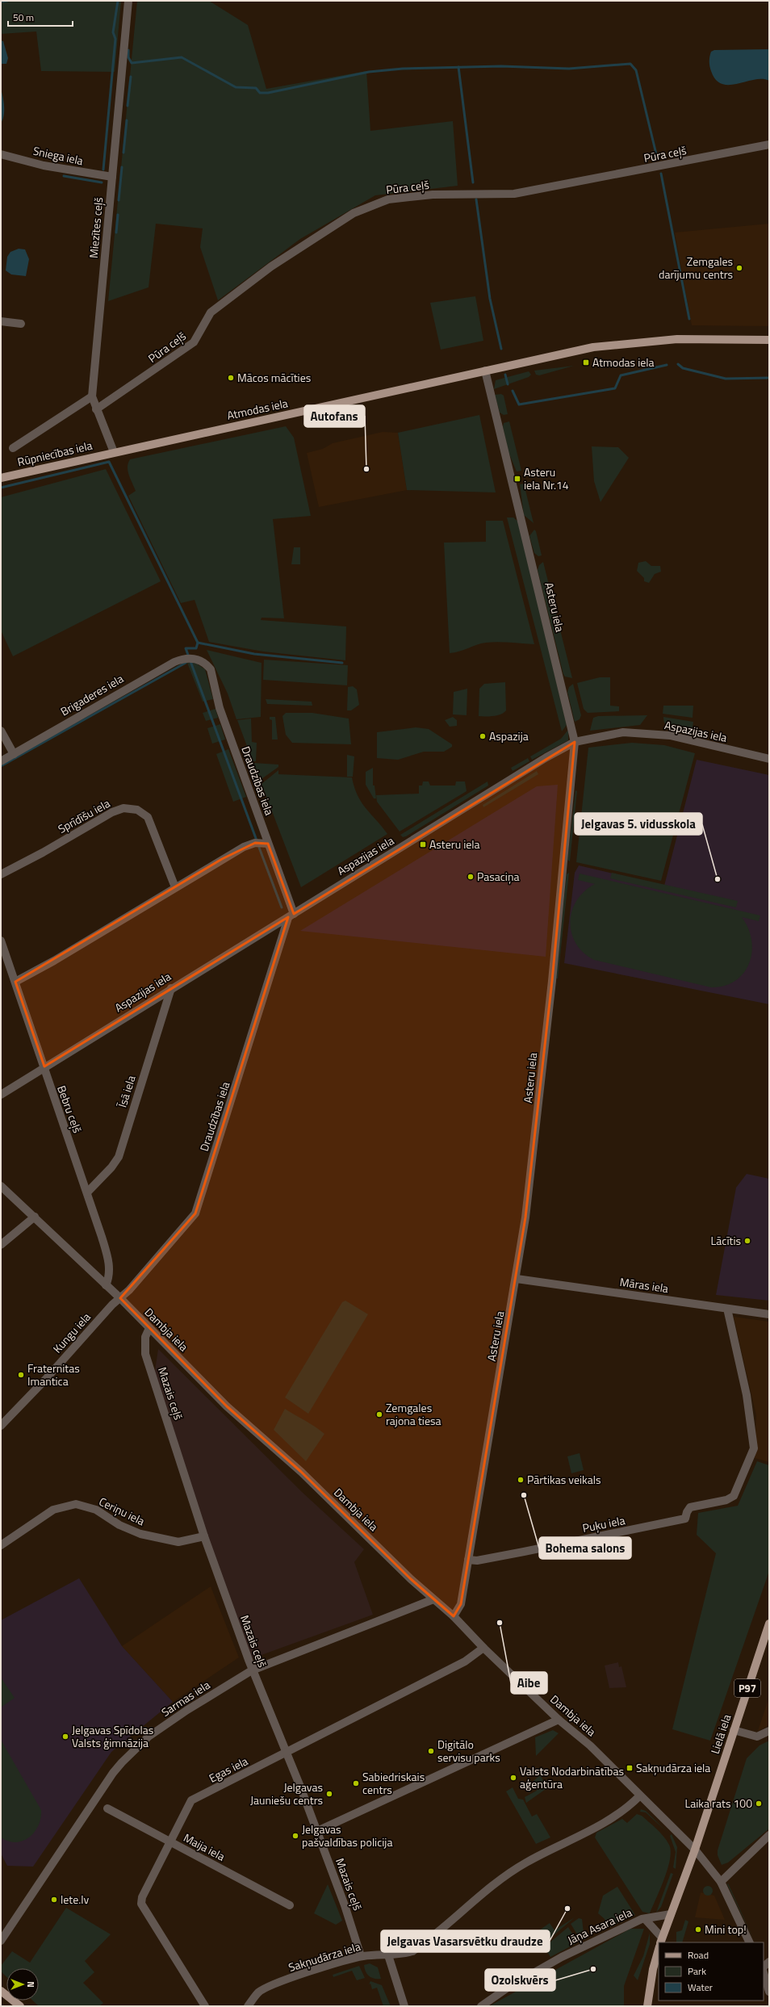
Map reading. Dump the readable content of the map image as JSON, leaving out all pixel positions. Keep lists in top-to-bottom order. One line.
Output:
{"streets":{"main road":["Atmodas iela","Rūpniecības iela","P97","Lielā iela"],"street":["Pūra ceļš","Sniega iela","Miezītes ceļš","Asteru iela","Brigaderes iela","Aspazijas iela","Draudzības iela","Sprīdīšu iela","Īsā iela","Bebru ceļš","Māras iela","Dambja iela","Kungu iela","Mazais ceļš","Ceriņu iela","Puķu iela","Sarmas iela","Egas iela","Maija iela","Jāņa Asara iela","Sakņudārza iela"]},"crossings":[["Pūra ceļš","Miezītes ceļš"],["Sniega iela","Miezītes ceļš"],["Miezītes ceļš","Atmodas iela"],["Miezītes ceļš","Rūpniecības iela"],["Atmodas iela","Rūpniecības iela"],["Atmodas iela","Asteru iela"],["Asteru iela","Aspazijas iela"],["Asteru iela","Māras iela"],["Asteru iela","Dambja iela"],["Asteru iela","Puķu iela"],["Brigaderes iela","Draudzības iela"],["Aspazijas iela","Draudzības iela"],["Aspazijas iela","Īsā iela"],["Aspazijas iela","Bebru ceļš"],["Draudzības iela","Dambja iela"],["Draudzības iela","Kungu iela"],["Īsā iela","Bebru ceļš"],["Bebru ceļš","Dambja iela"],["Māras iela","Puķu iela"],["Dambja iela","Kungu iela"],["Dambja iela","Mazais ceļš"],["Dambja iela","Sarmas iela"],["Dambja iela","Lielā iela"],["Dambja iela","Egas iela"],["Dambja iela","Sakņudārza iela"],["Mazais ceļš","Ceriņu iela"],["Mazais ceļš","Sarmas iela"],["Mazais ceļš","Egas iela"],["Mazais ceļš","Sakņudārza iela"],["Lielā iela","Jāņa Asara iela"],["Egas iela","Maija iela"]],"places":{"other":["Zemgales darījumu centrs","Mācos mācīties","Autofans","Aspazija","Pasaciņa","Jelgavas 5. vidusskola","Lācītis","Fraternitas Imantica","Zemgales rajona tiesa","Pārtikas veikals","Bohema salons","Aibe","Jelgavas Spīdolas Valsts ģimnāzija","Digitālo servisu parks","Valsts Nodarbinātības aģentūra","Sabiedriskais centrs","Jelgavas Jauniešu centrs","Laika rats 100","Jelgavas pašvaldības policija","lete.lv","Jelgavas Vasarsvētku draudze","Mini top!","Ozolskvērs"],"transit":["Atmodas iela","Asteru iela Nr.14","Asteru iela","Sakņudārza iela"]},"legend":["Road","Park","Water"],"scale_bar":"50 m","north":"right"}
